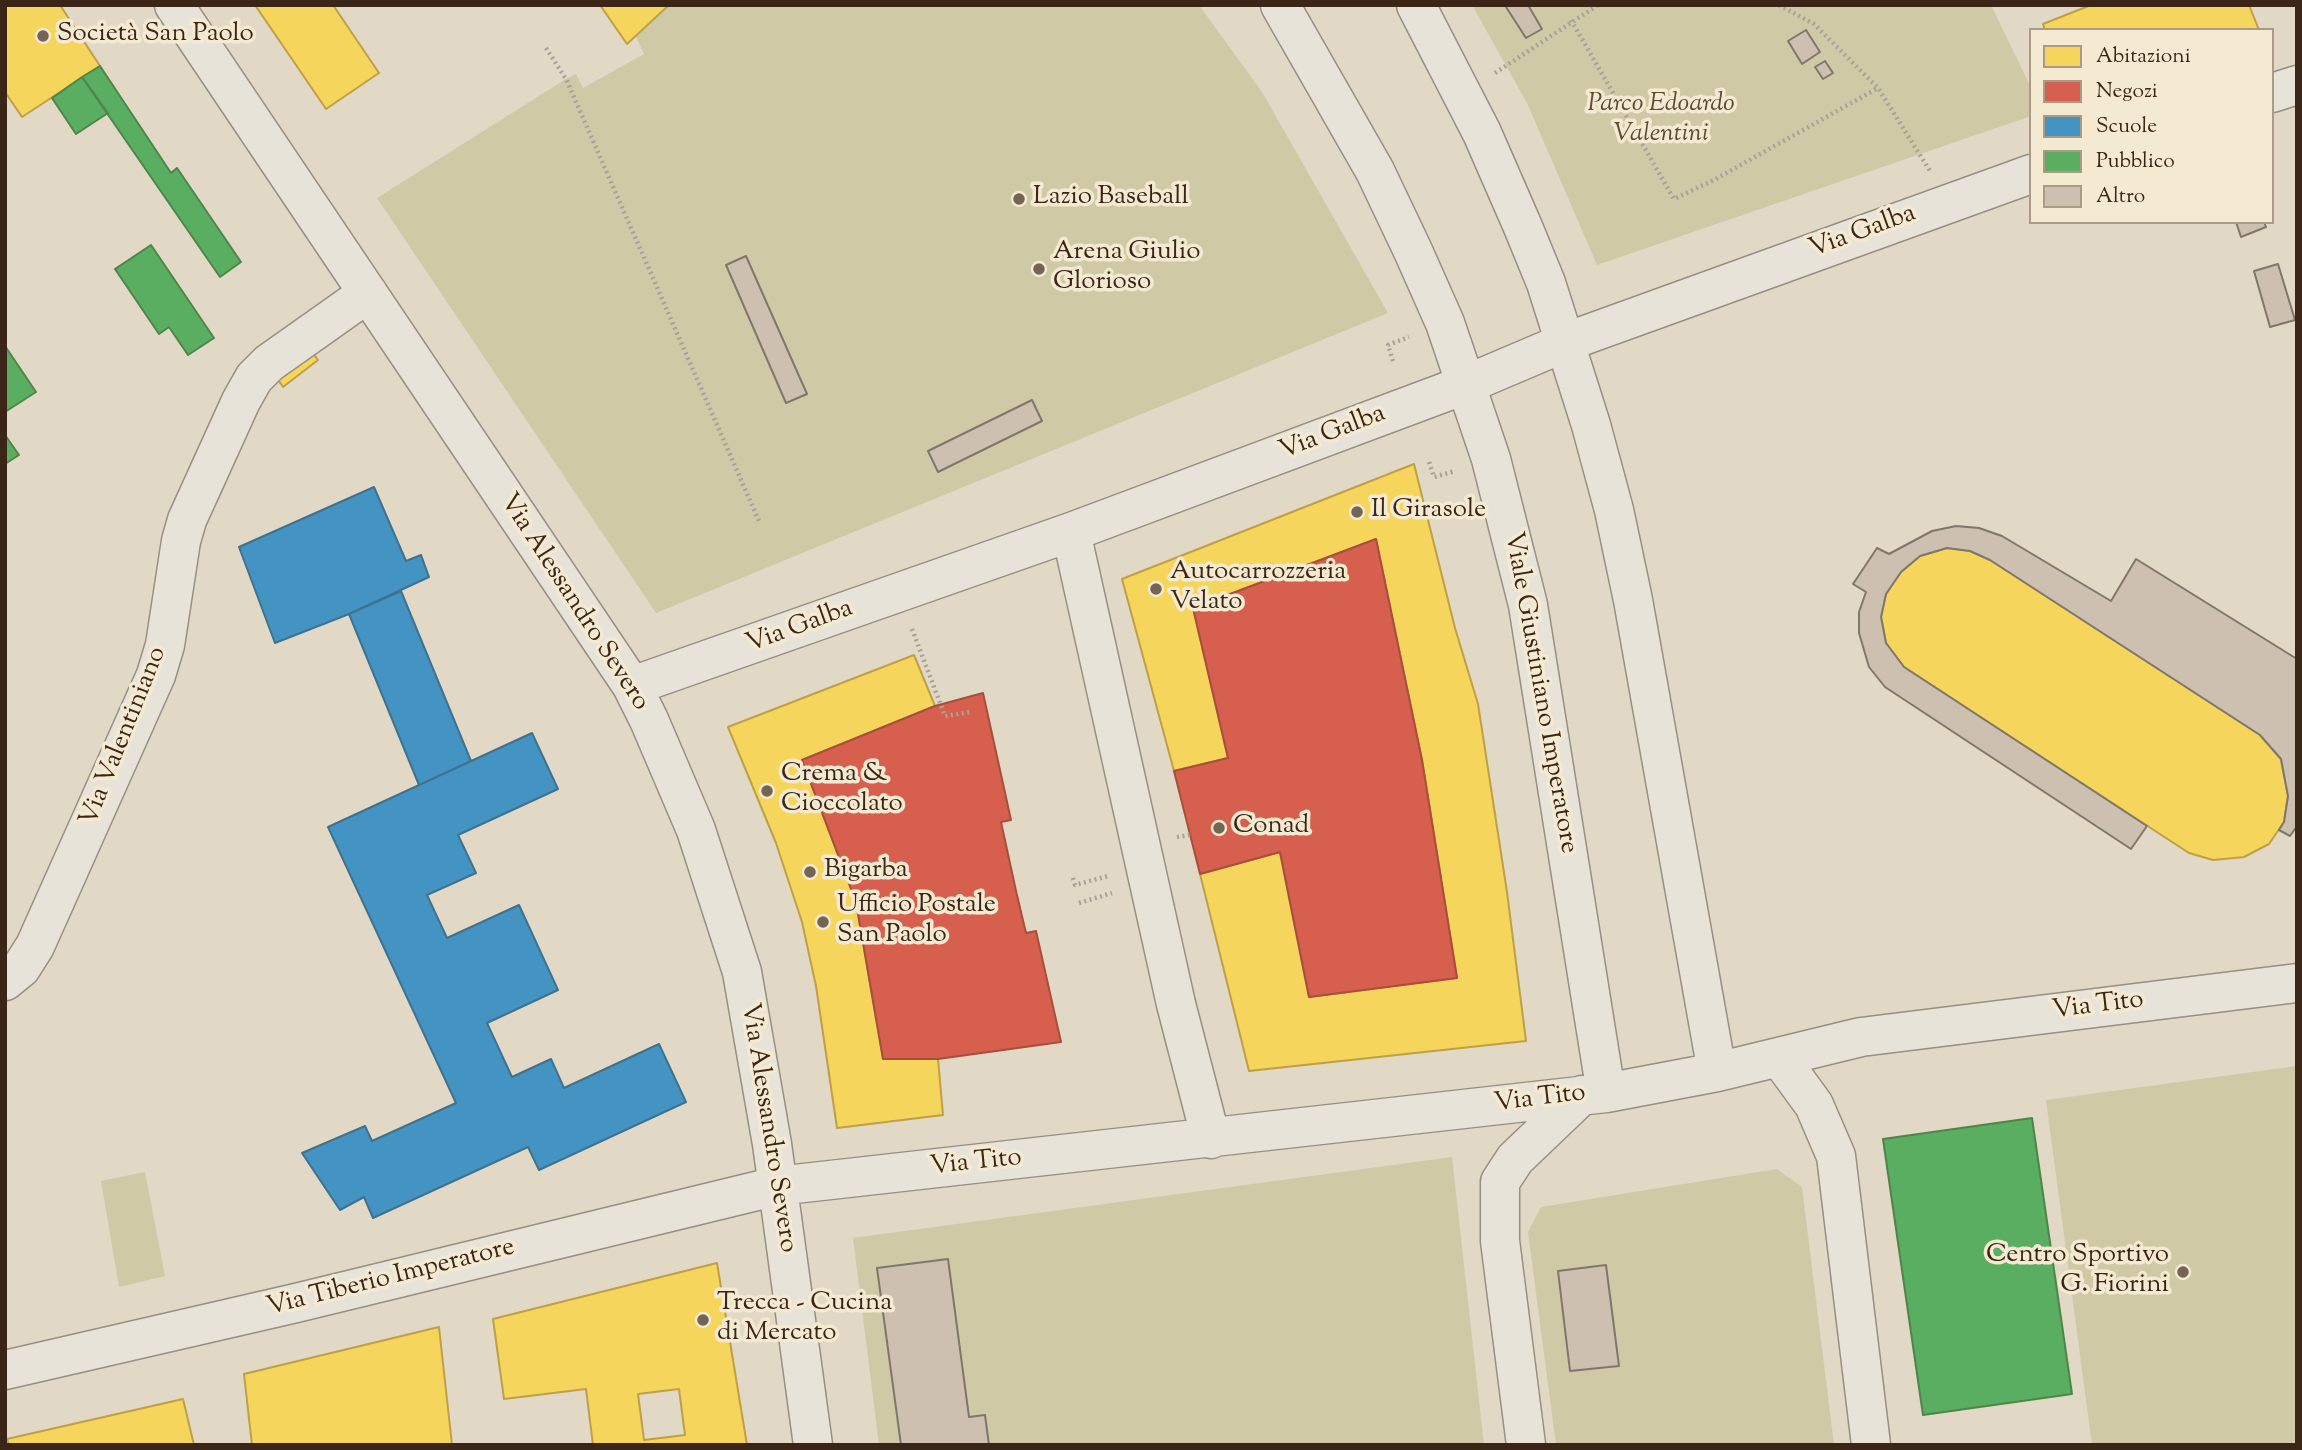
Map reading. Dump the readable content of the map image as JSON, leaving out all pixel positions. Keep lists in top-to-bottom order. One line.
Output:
{"streets":{"street":["Via Galba","Via Alessandro Severo","Viale Giustiniano Imperatore","Via Valentiniano","Via Tito","Via Tiberio Imperatore"]},"crossings":[["Via Galba","Via Alessandro Severo"],["Via Galba","Viale Giustiniano Imperatore"],["Via Alessandro Severo","Via Valentiniano"],["Via Alessandro Severo","Via Tito"],["Via Alessandro Severo","Via Tiberio Imperatore"],["Viale Giustiniano Imperatore","Via Tito"],["Via Tito","Via Tiberio Imperatore"]],"parks":["Parco Edoardo Valentini"],"places":["Società San Paolo","Lazio Baseball","Arena Giulio Glorioso","Il Girasole","Autocarrozzeria Velato","Crema & Cioccolato","Conad","Bigarba","Ufficio Postale San Paolo","Centro Sportivo G. Fiorini","Trecca - Cucina di Mercato"],"legend":["Abitazioni","Negozi","Scuole","Pubblico","Altro"]}
